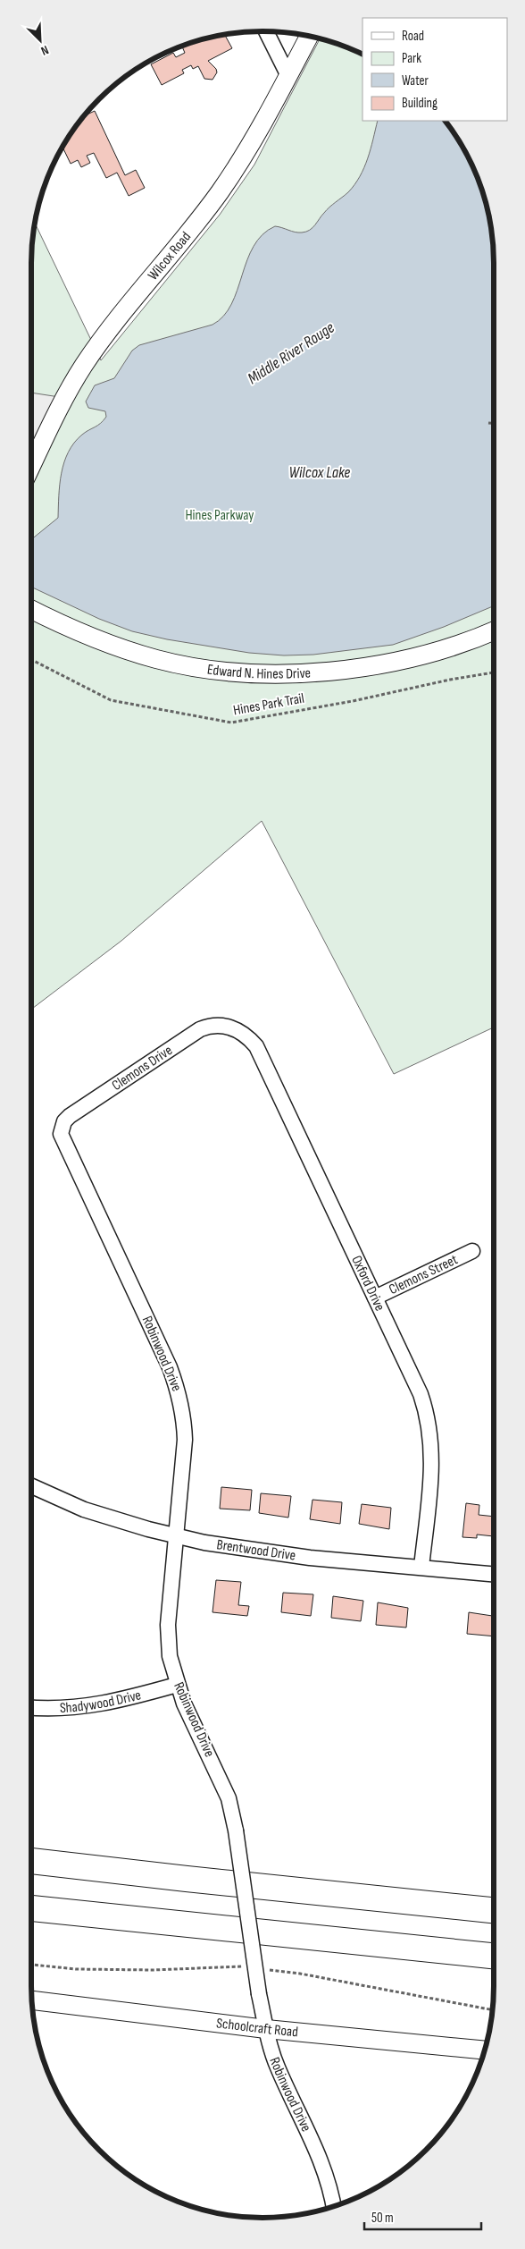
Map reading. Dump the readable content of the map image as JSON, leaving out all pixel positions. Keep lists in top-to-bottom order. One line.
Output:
{"streets":{"street":["Wilcox Road","Edward N. Hines Drive","Clemons Drive","Clemons Street","Oxford Drive","Robinwood Drive","Brentwood Drive","Shadywood Drive","Schoolcraft Road"],"path":["Hines Park Trail"]},"crossings":[["Clemons Drive","Oxford Drive"],["Clemons Drive","Robinwood Drive"],["Clemons Street","Oxford Drive"],["Oxford Drive","Brentwood Drive"],["Robinwood Drive","Brentwood Drive"],["Robinwood Drive","Shadywood Drive"],["Robinwood Drive","Schoolcraft Road"]],"water":["Middle River Rouge","Wilcox Lake"],"parks":["Hines Parkway"],"legend":["Road","Park","Water","Building"],"scale_bar":"50 m","north":"bottom right"}
